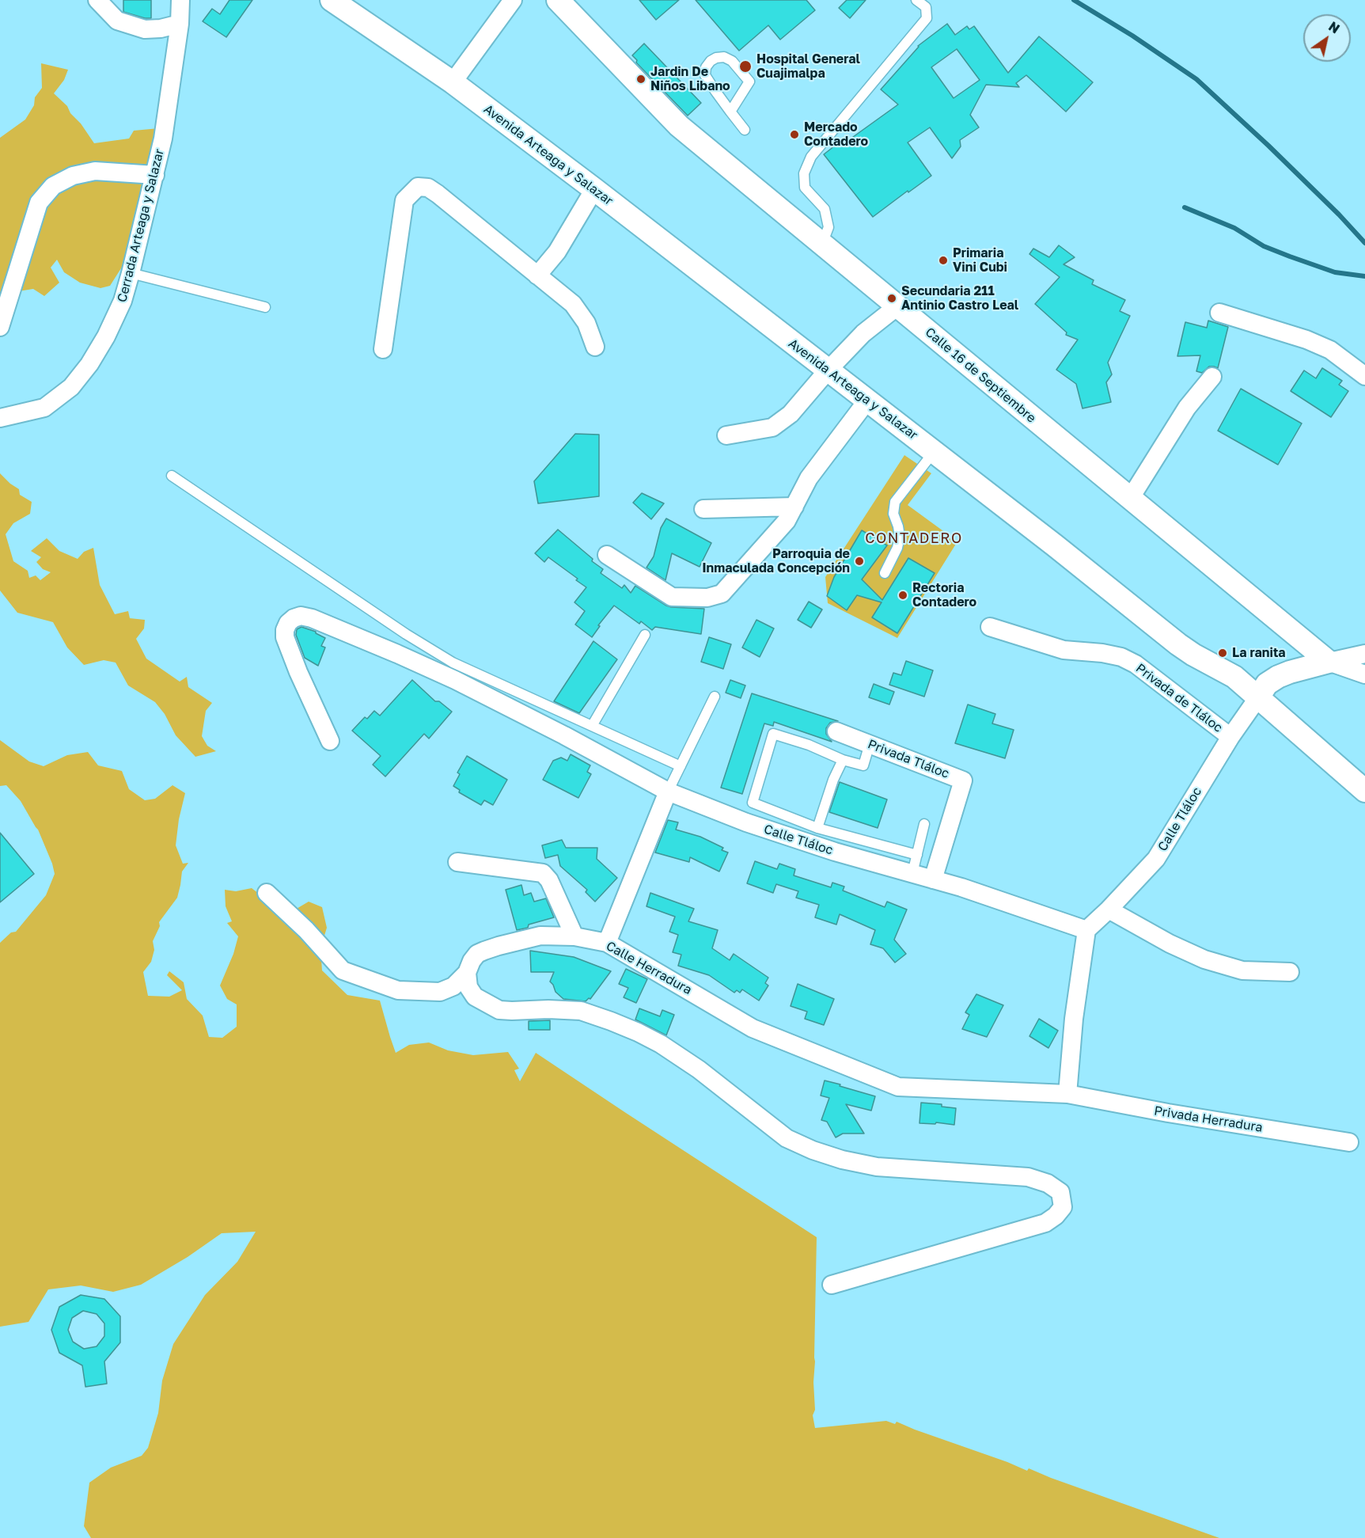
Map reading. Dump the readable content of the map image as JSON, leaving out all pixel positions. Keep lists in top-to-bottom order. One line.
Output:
{"streets":{"street":["Avenida Arteaga y Salazar","Cerrada Arteaga y Salazar","Calle 16 de Septiembre","Privada de Tláloc","Privada Tláloc","Calle Tláloc","Calle Herradura","Privada Herradura"]},"crossings":[["Avenida Arteaga y Salazar","Calle Tláloc"],["Privada de Tláloc","Calle Tláloc"],["Privada Tláloc","Calle Tláloc"],["Calle Herradura","Privada Herradura"]],"districts":["CONTADERO"],"places":["Hospital General Cuajimalpa","Jardin De Niños Libano","Mercado Contadero","Primaria Vini Cubi","Secundaria 211 Antinio Castro Leal","Parroquia de Inmaculada Concepción","Rectoria Contadero","La ranita"],"north":"top right"}
